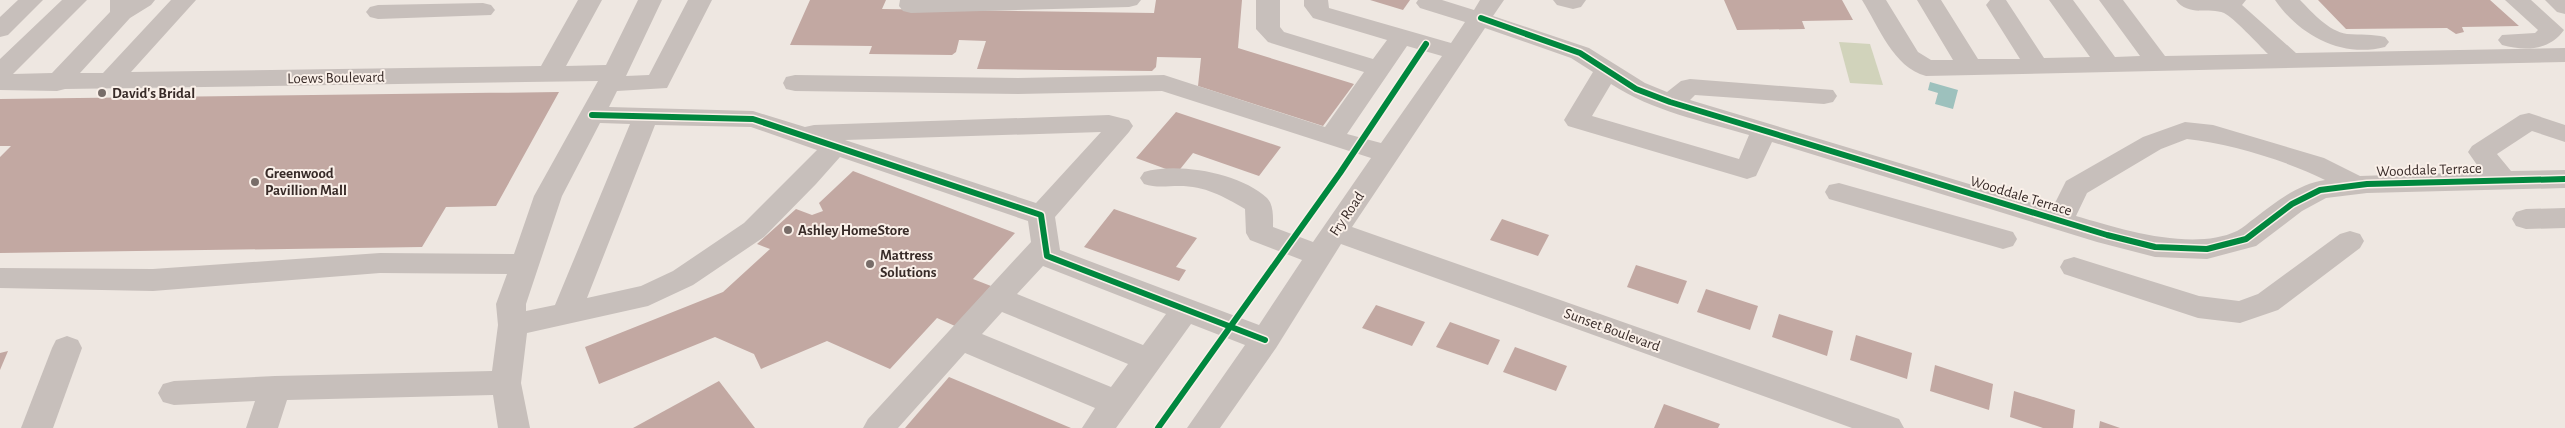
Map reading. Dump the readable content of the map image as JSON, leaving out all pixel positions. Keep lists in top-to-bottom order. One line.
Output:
{"streets":{"street":["Loews Boulevard","Wooddale Terrace","Fry Road","Sunset Boulevard"]},"crossings":[["Wooddale Terrace","Fry Road"],["Fry Road","Sunset Boulevard"]],"places":["David's Bridal","Greenwood Pavillion Mall","Ashley HomeStore","Mattress Solutions"]}
